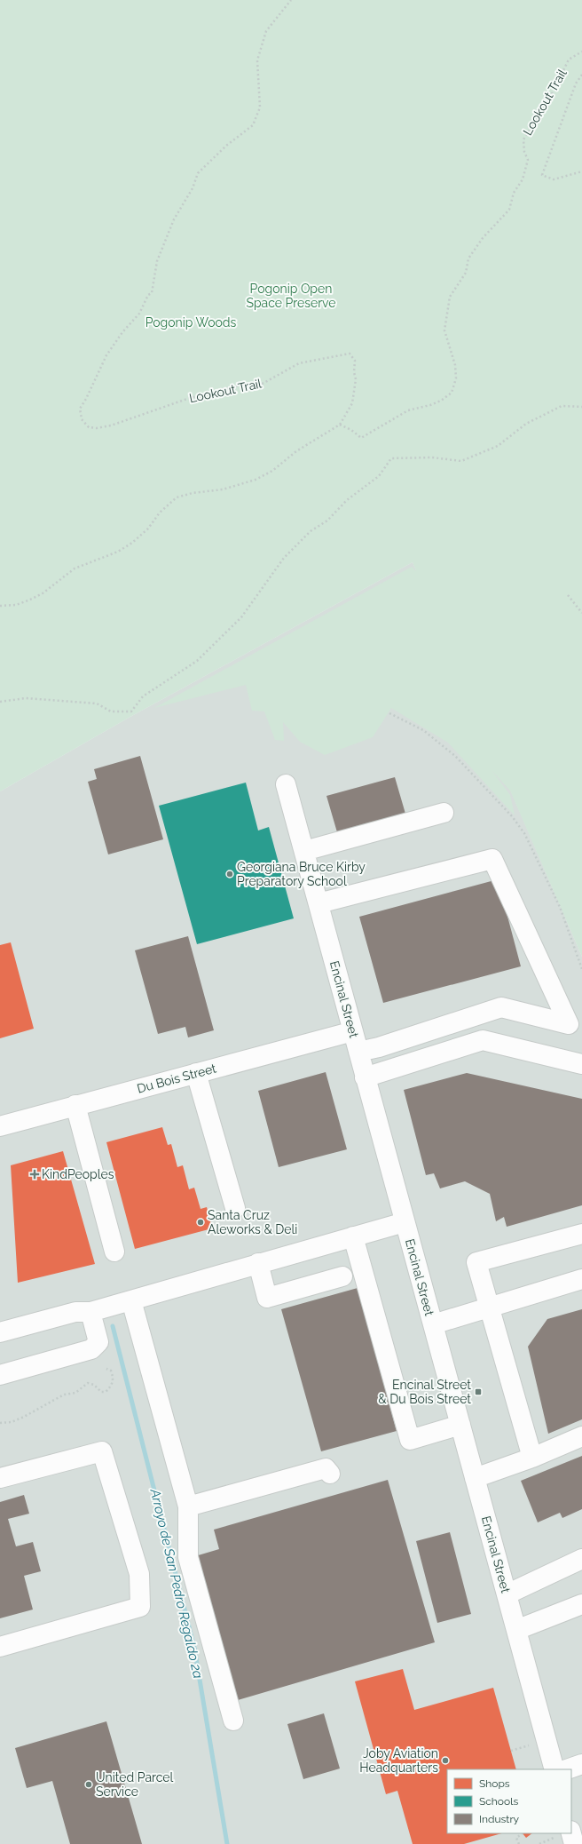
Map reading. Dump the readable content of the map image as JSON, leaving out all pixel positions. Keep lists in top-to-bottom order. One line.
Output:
{"streets":{"street":["Encinal Street","Du Bois Street"],"path":["Lookout Trail"]},"crossings":[["Encinal Street","Du Bois Street"]],"water":["Arroyo de San Pedro Regaldo 2a"],"parks":["Pogonip Open Space Preserve","Pogonip Woods"],"places":{"other":["Georgiana Bruce Kirby Preparatory School","Santa Cruz Aleworks & Deli","Joby Aviation Headquarters","United Parcel Service"],"health":["KindPeoples"],"transit":["Encinal Street & Du Bois Street"]},"legend":["Shops","Schools","Industry"]}
